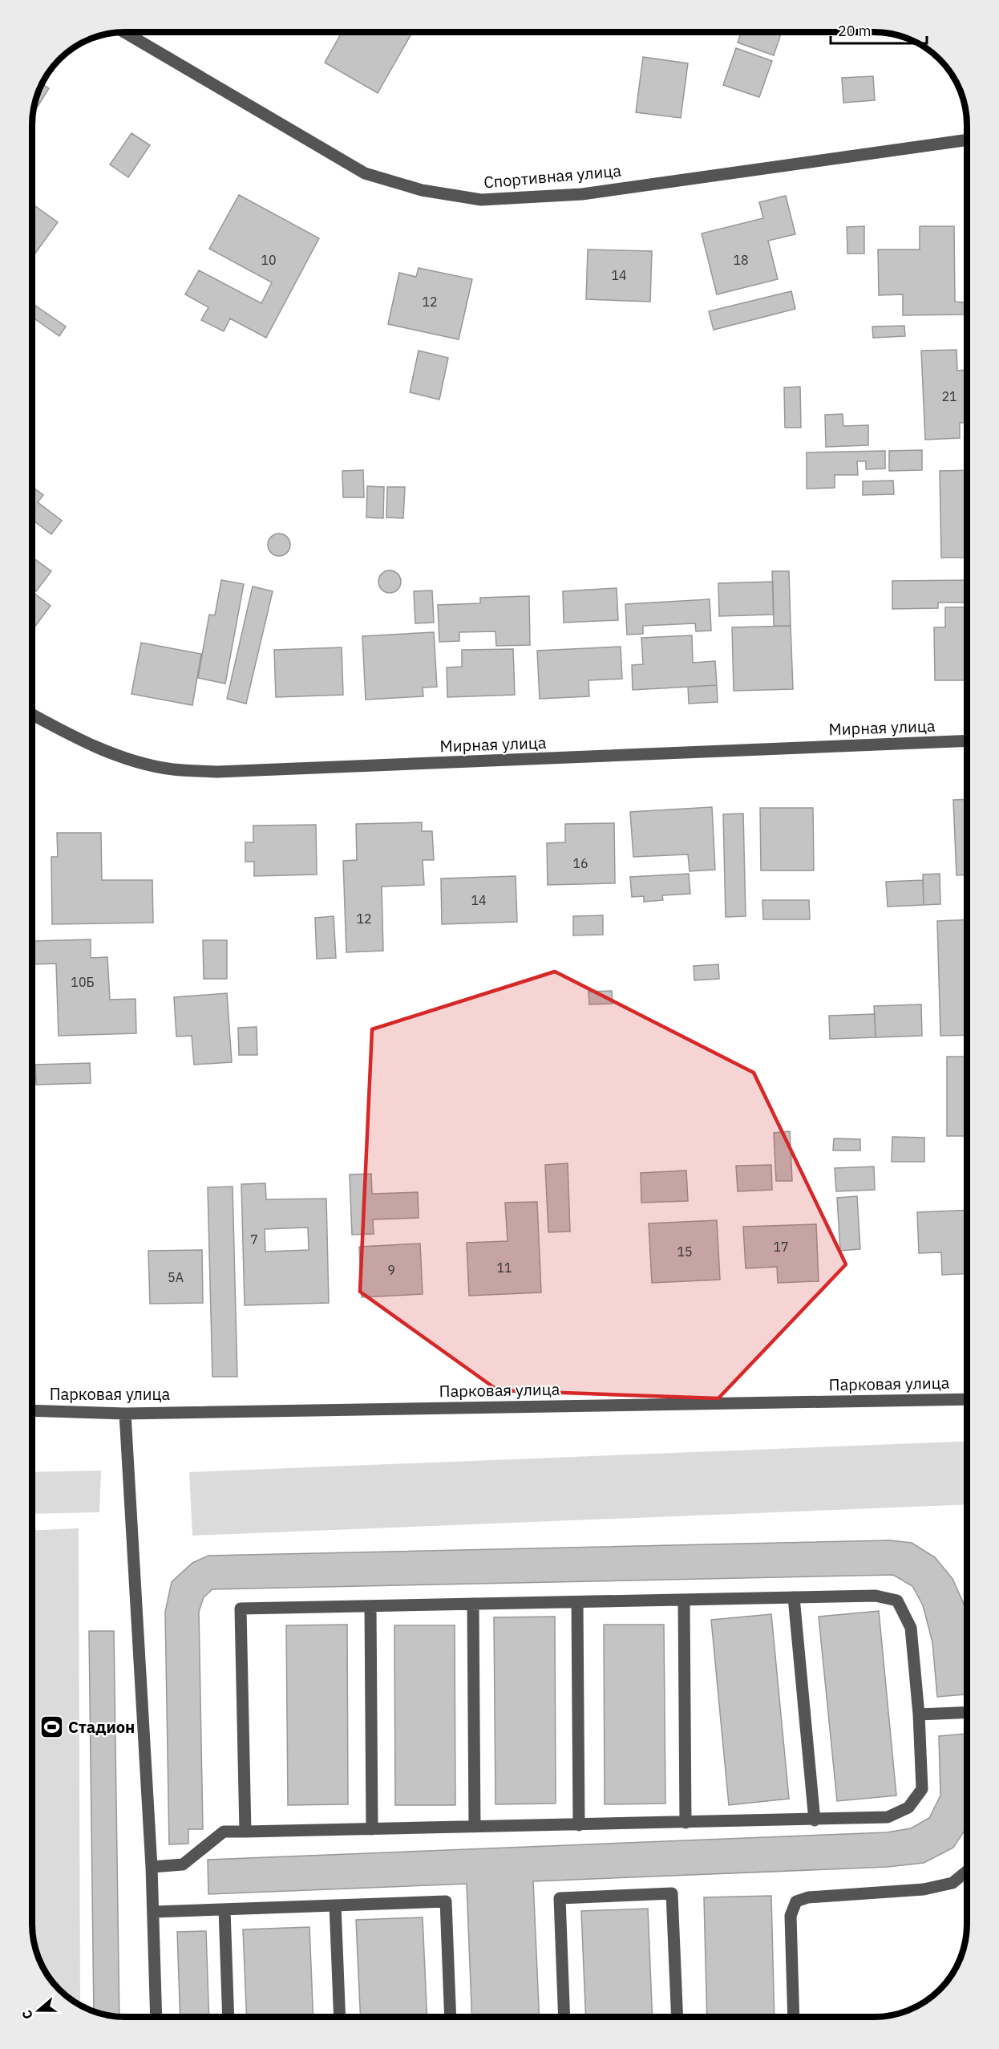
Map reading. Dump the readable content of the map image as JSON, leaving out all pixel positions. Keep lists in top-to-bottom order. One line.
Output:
{"streets":{"street":["Спортивная улица","Мирная улица","Парковая улица"]},"places":{"sports":["Стадион"]},"house_numbers":["10","18","14","12","21","16","14","12","10Б","7","17","15","11","9","5А"],"scale_bar":"20 m","north":"left"}
